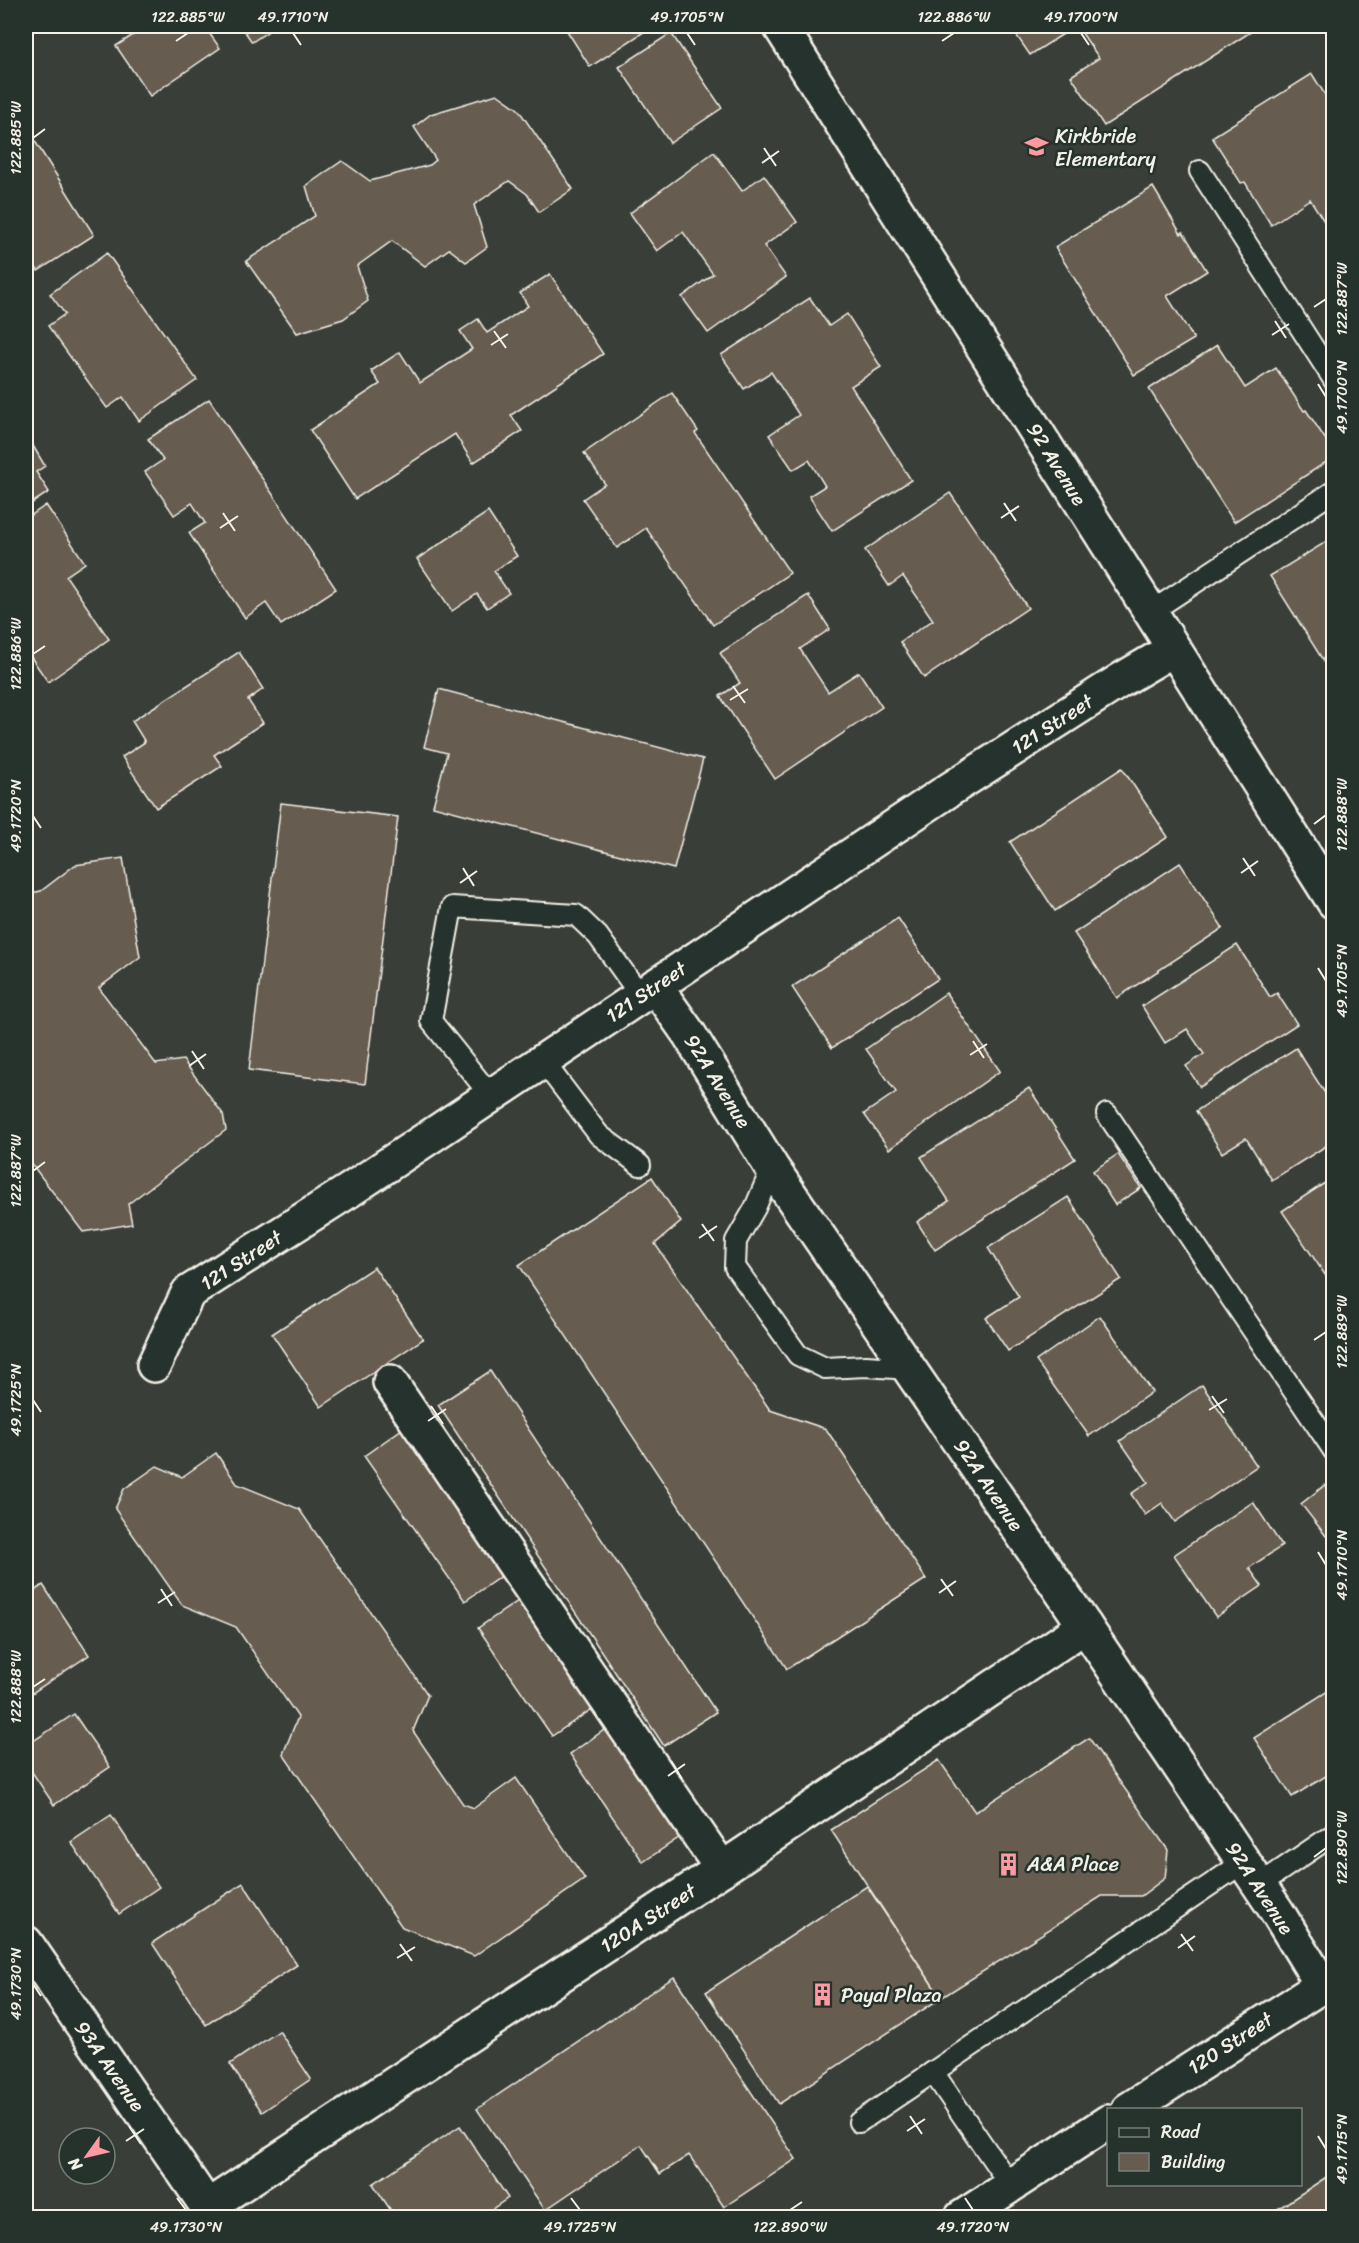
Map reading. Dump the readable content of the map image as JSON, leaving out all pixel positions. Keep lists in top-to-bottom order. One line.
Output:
{"streets":{"street":["92 Avenue","121 Street","92A Avenue","120A Street","120 Street","93A Avenue"]},"crossings":[["92 Avenue","121 Street"],["121 Street","92A Avenue"],["92A Avenue","120A Street"],["92A Avenue","120 Street"],["120A Street","93A Avenue"]],"places":{"school or university":["Kirkbride Elementary"],"building":["A&A Place","Payal Plaza"]},"legend":["Road","Building"],"north":"bottom left","coordinates":["122.885°W","49.1710°N","49.1705°N","122.886°W","49.1700°N","122.887°W","122.888°W","49.1720°N","122.889°W","49.1725°N","122.890°W","49.1730°N","49.1715°N"]}
